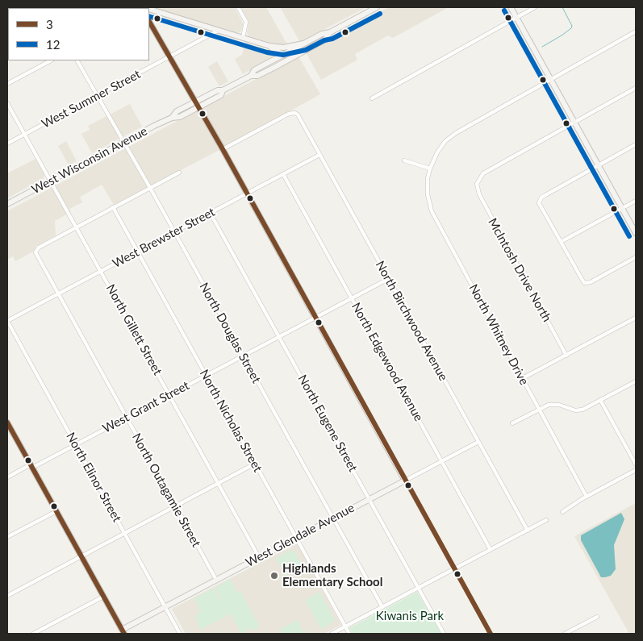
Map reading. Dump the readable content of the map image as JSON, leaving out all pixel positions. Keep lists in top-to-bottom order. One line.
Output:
{"streets":{"street":["West Summer Street","West Wisconsin Avenue","West Brewster Street","McIntosh Drive North","North Birchwood Avenue","North Gillett Street","North Douglas Street","North Whitney Drive","North Edgewood Avenue","West Grant Street","North Nicholas Street","North Eugene Street","North Elinor Street","North Outagamie Street","West Glendale Avenue"]},"crossings":[["West Summer Street","North Gillett Street"],["West Summer Street","North Douglas Street"],["West Wisconsin Avenue","North Gillett Street"],["West Wisconsin Avenue","North Douglas Street"],["West Brewster Street","North Birchwood Avenue"],["West Brewster Street","North Gillett Street"],["West Brewster Street","North Douglas Street"],["West Brewster Street","North Edgewood Avenue"],["West Brewster Street","North Nicholas Street"],["West Brewster Street","North Eugene Street"],["West Brewster Street","North Elinor Street"],["West Brewster Street","North Outagamie Street"],["North Birchwood Avenue","West Grant Street"],["North Birchwood Avenue","West Glendale Avenue"],["North Gillett Street","West Grant Street"],["North Gillett Street","North Outagamie Street"],["North Gillett Street","West Glendale Avenue"],["North Douglas Street","West Grant Street"],["North Douglas Street","West Glendale Avenue"],["North Edgewood Avenue","West Grant Street"],["North Edgewood Avenue","West Glendale Avenue"],["West Grant Street","North Nicholas Street"],["West Grant Street","North Eugene Street"],["West Grant Street","North Elinor Street"],["West Grant Street","North Outagamie Street"],["North Nicholas Street","West Glendale Avenue"],["North Eugene Street","West Glendale Avenue"],["North Elinor Street","West Glendale Avenue"],["North Outagamie Street","West Glendale Avenue"]],"parks":["Kiwanis Park"],"places":["Highlands Elementary School"],"lines":["transit line 12","transit line 3"],"legend":["3","12"]}
